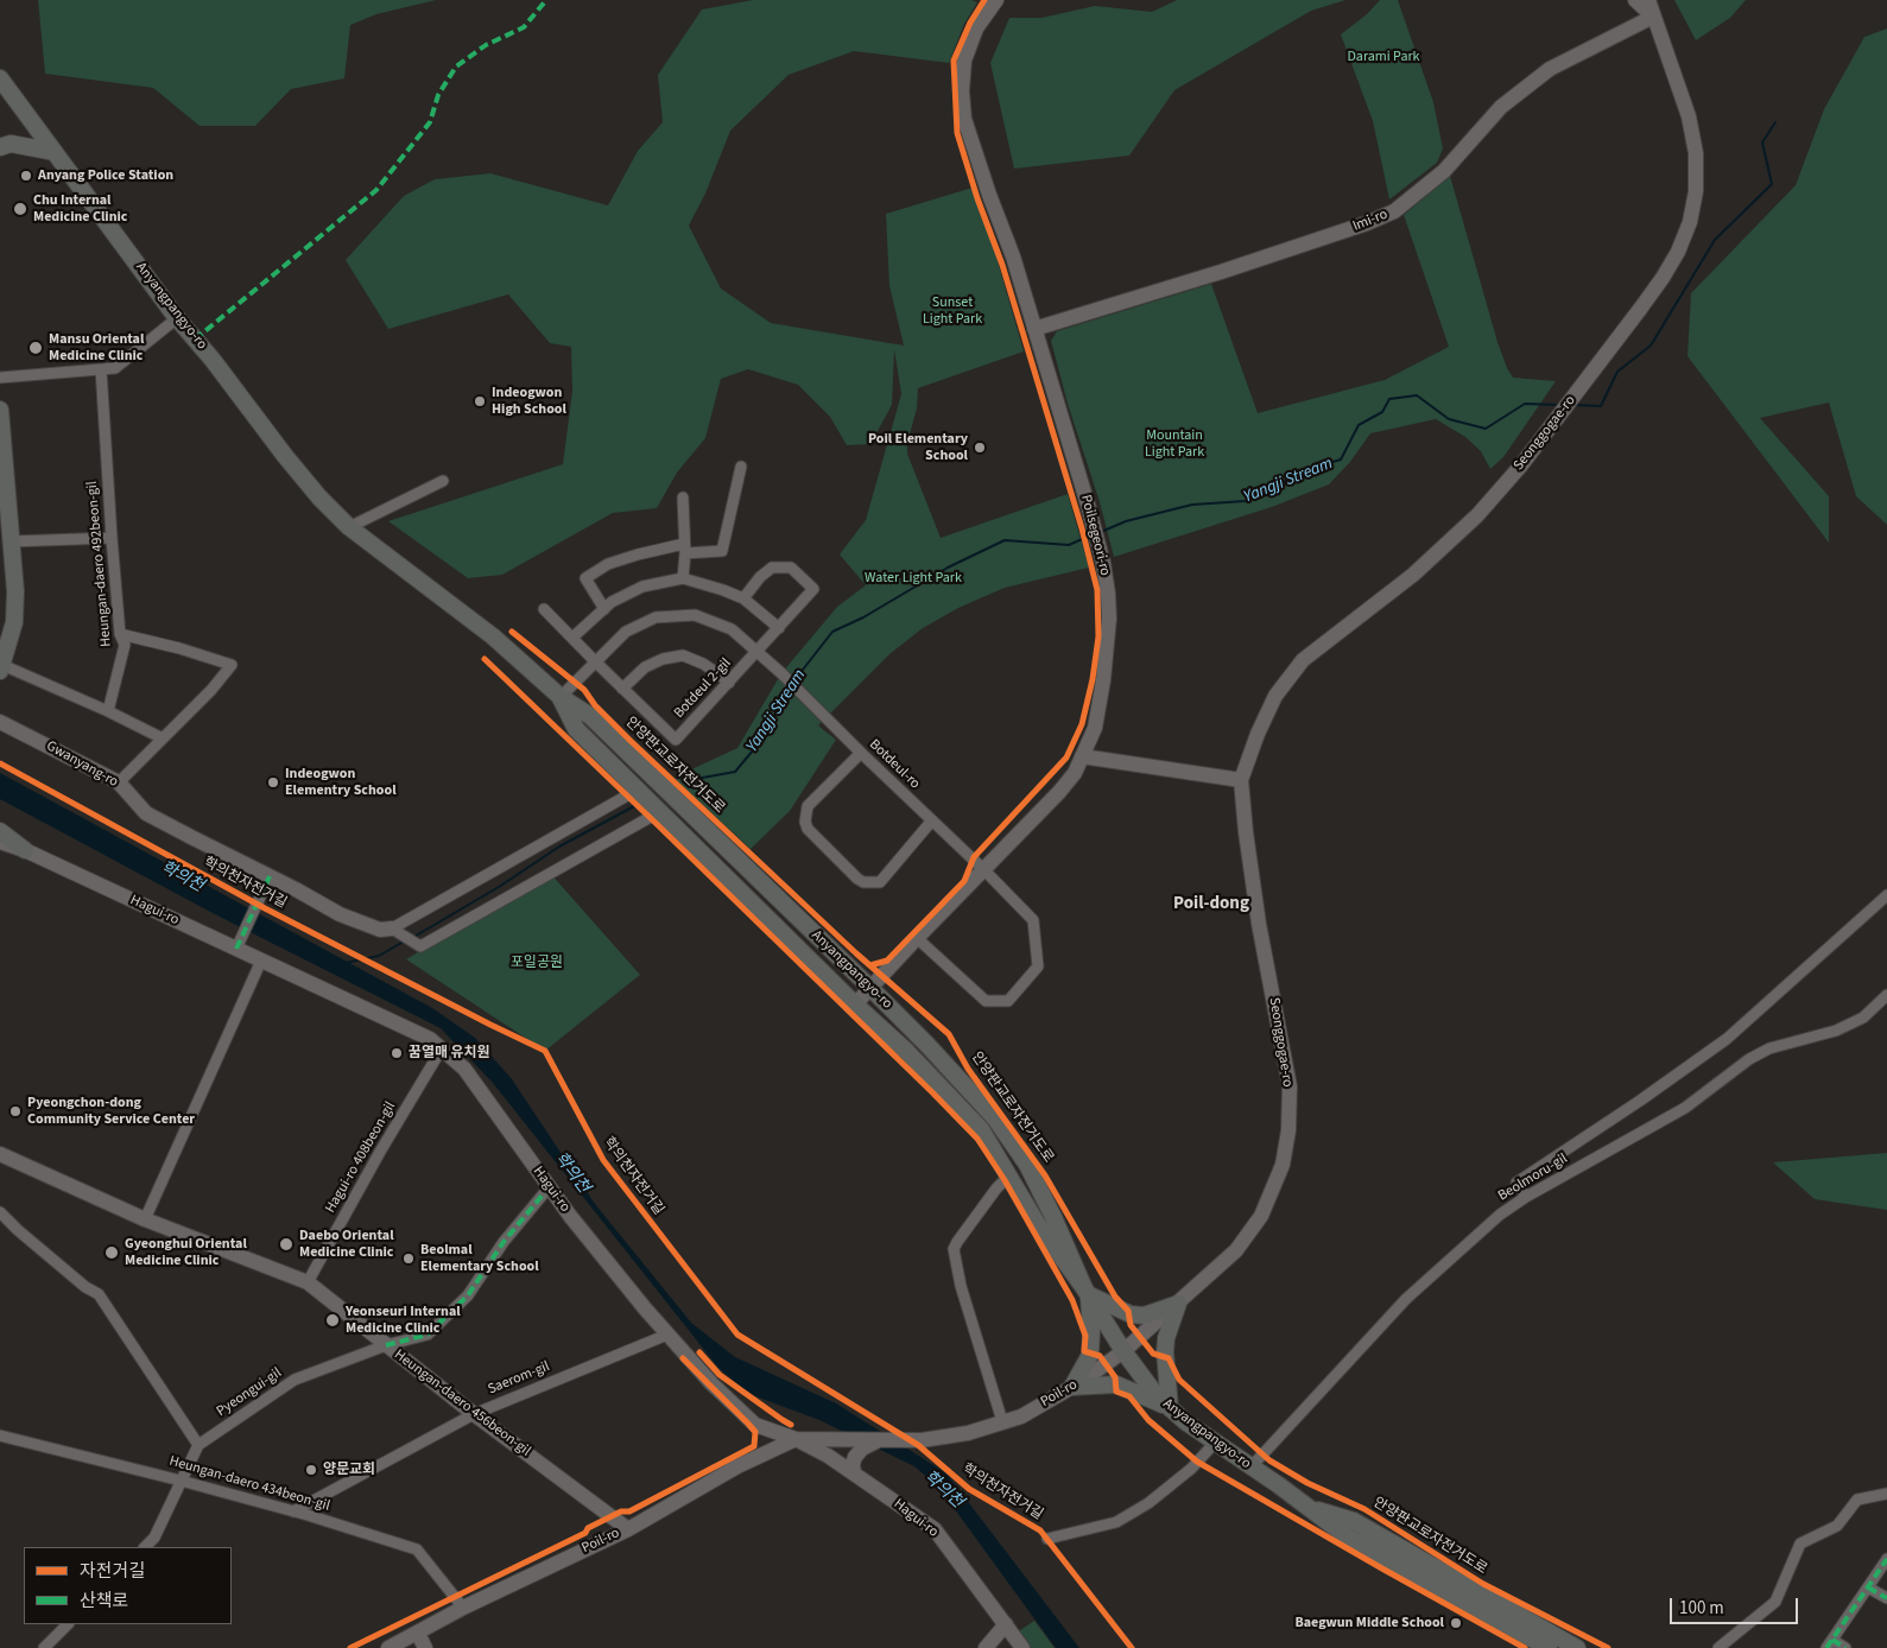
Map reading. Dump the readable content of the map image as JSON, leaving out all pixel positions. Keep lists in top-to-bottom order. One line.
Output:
{"streets":{"main road":["Anyangpangyo-ro"],"street":["Imi-ro","Seonggogae-ro","Poilsegeori-ro","Heungan-daero 492beon-gil","Botdeul 2-gil","Gwanyang-ro","Botdeul-ro","Hagui-ro","Hagui-ro 408beon-gil","Beolmoru-gil","Saerom-gil","Pyeongui-gil","Poil-ro","Heungan-daero 456beon-gil","Heungan-daero 434beon-gil"],"cycle path":["안양판교로자전거도로","학의천자전거길"]},"crossings":[["Imi-ro","Seonggogae-ro"],["Imi-ro","Poilsegeori-ro"],["Anyangpangyo-ro","Seonggogae-ro"],["Anyangpangyo-ro","Poilsegeori-ro"],["Anyangpangyo-ro","Botdeul-ro"],["Anyangpangyo-ro","Beolmoru-gil"],["Anyangpangyo-ro","Poil-ro"],["Seonggogae-ro","Poil-ro"],["Poilsegeori-ro","Botdeul-ro"],["Botdeul 2-gil","Botdeul-ro"],["Hagui-ro","Hagui-ro 408beon-gil"],["Hagui-ro","Saerom-gil"],["Hagui-ro","Pyeongui-gil"],["Hagui-ro","Poil-ro"],["Hagui-ro 408beon-gil","Heungan-daero 456beon-gil"],["Saerom-gil","Heungan-daero 456beon-gil"],["Saerom-gil","Heungan-daero 434beon-gil"],["Pyeongui-gil","Heungan-daero 456beon-gil"],["Pyeongui-gil","Heungan-daero 434beon-gil"],["Poil-ro","Heungan-daero 456beon-gil"],["Poil-ro","Heungan-daero 434beon-gil"]],"districts":["Poil-dong"],"water":["Yangji Stream","학의천"],"parks":["Darami Park","Sunset Light Park","Mountain Light Park","Water Light Park","포일공원"],"places":["Anyang Police Station","Chu Internal Medicine Clinic","Mansu Oriental Medicine Clinic","Indeogwon High School","Poil Elementary School","Indeogwon Elementry School","꿈열매 유치원","Pyeongchon-dong Community Service Center","Daebo Oriental Medicine Clinic","Gyeonghui Oriental Medicine Clinic","Beolmal Elementary School","Yeonseuri Internal Medicine Clinic","양문교회","Baegwun Middle School"],"legend":["자전거길","산책로"],"scale_bar":"100 m"}
